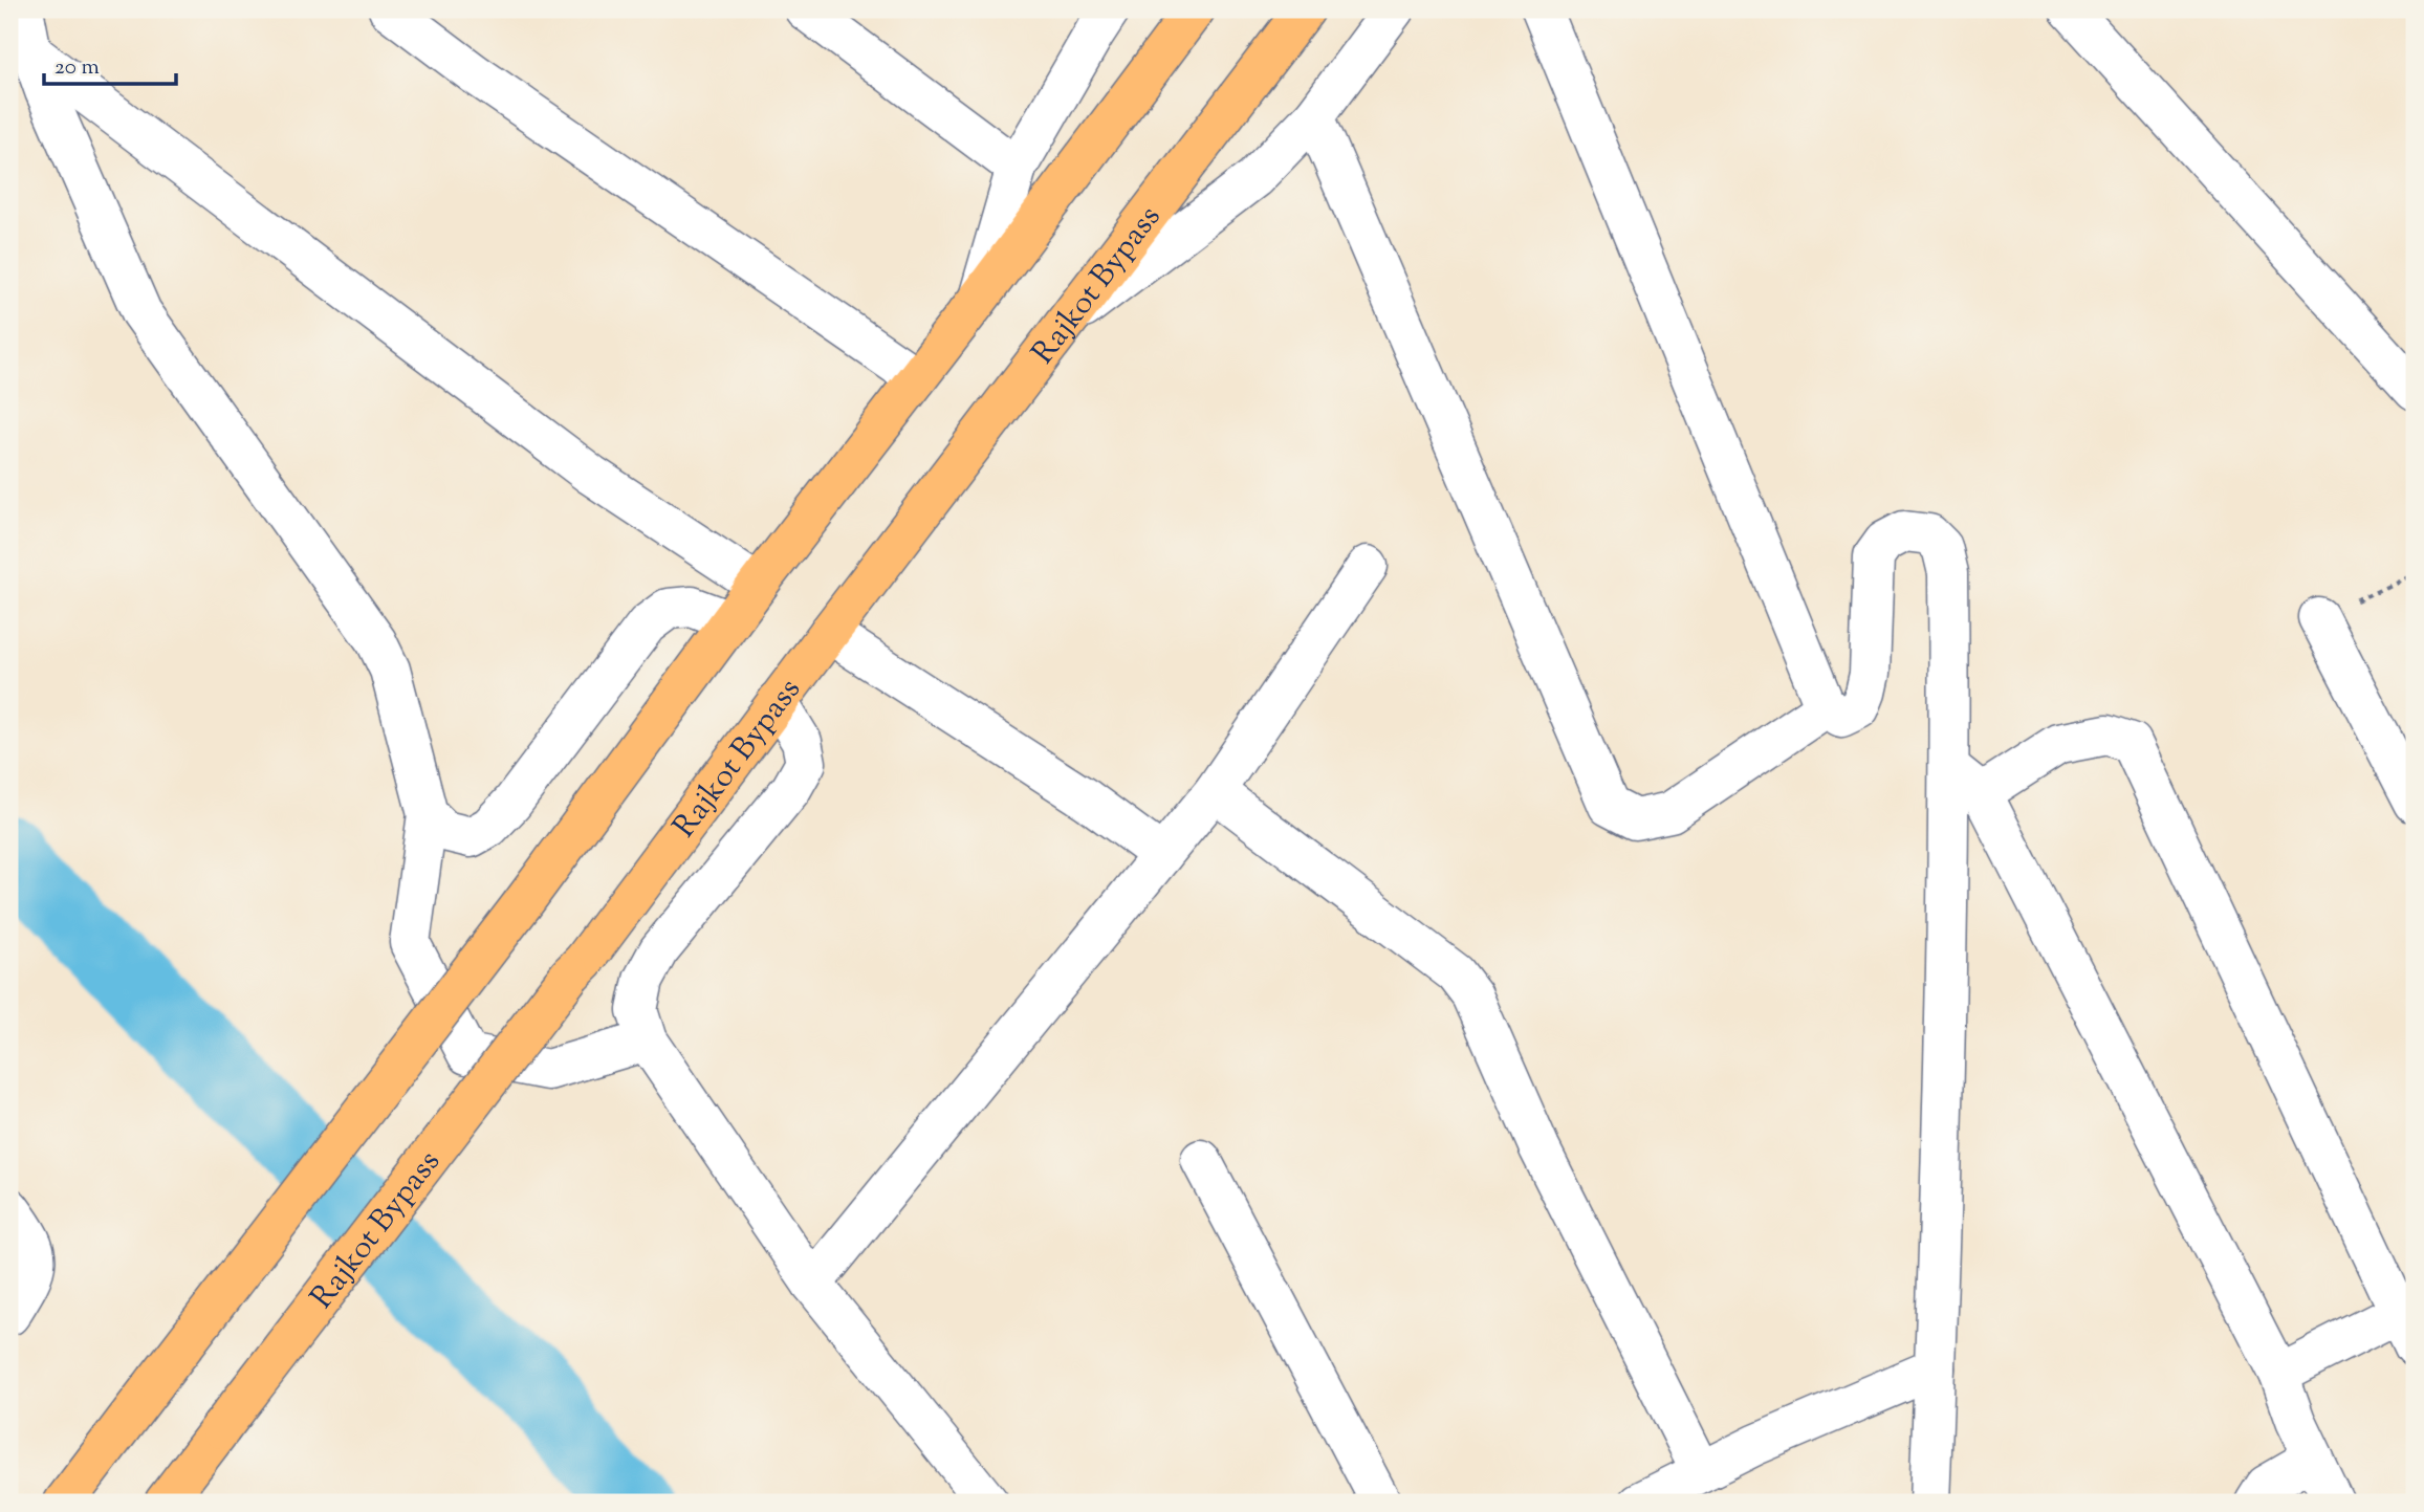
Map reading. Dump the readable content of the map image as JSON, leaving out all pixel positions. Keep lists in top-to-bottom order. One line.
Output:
{"streets":{"highway":["Rajkot Bypass"]},"scale_bar":"20 m"}
